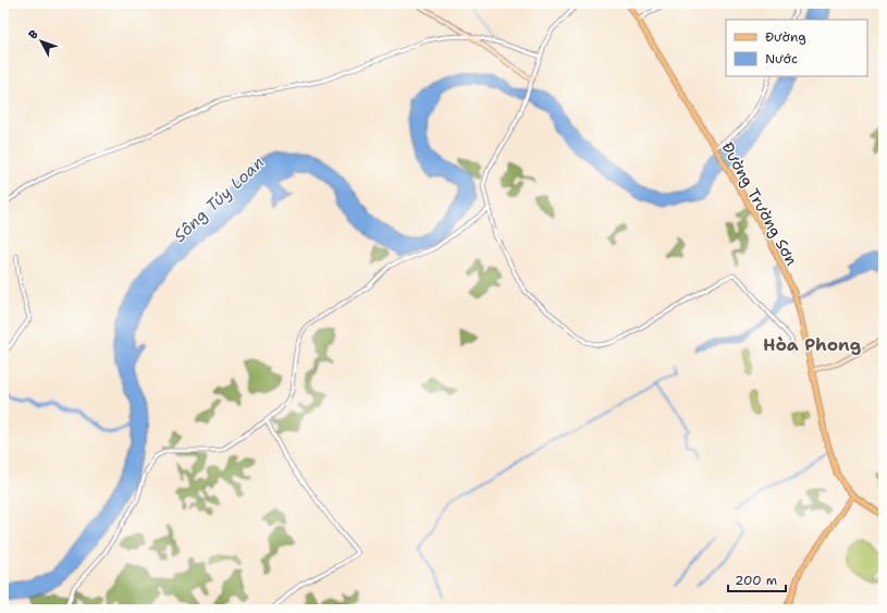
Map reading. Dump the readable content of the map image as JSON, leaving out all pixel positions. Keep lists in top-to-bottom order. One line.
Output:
{"streets":{"highway":["Đường Trường Sơn"]},"districts":["Hòa Phong"],"water":["Sông Túy Loan"],"legend":["Đường","Nước"],"scale_bar":"200 m","north":"top left"}
